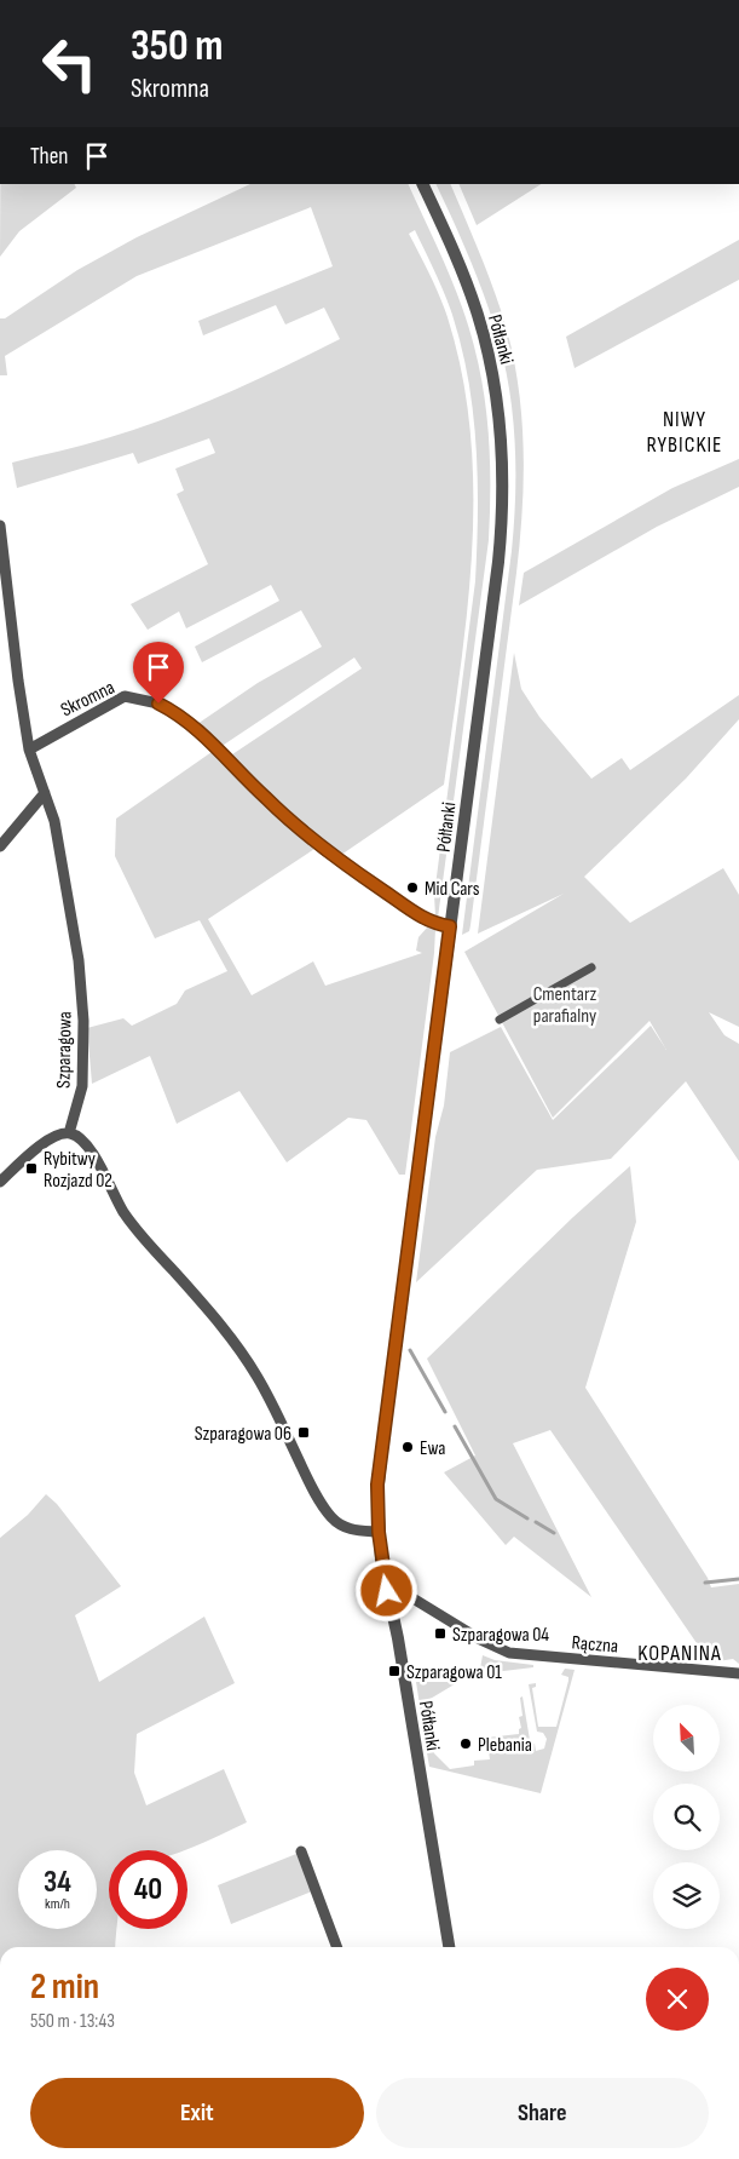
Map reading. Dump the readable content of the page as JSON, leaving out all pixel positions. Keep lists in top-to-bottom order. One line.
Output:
{"streets":{"street":["Półłanki","Skromna","Szparagowa","Rączna"]},"crossings":[["Półłanki","Skromna"],["Półłanki","Rączna"],["Skromna","Szparagowa"]],"districts":["NIWY RYBICKIE","KOPANINA"],"parks":["Cmentarz parafialny"],"places":{"other":["Mid Cars","Ewa","Plebania"],"transit":["Rybitwy Rozjazd 02","Szparagowa 06","Szparagowa 04","Szparagowa 01"]},"north":"top left","page":{"turn":["350 m","Skromna"],"then":"Then","speed":"34 km/h","limit":"40","heading":["2 min","550 m · 13:43"],"buttons":["Exit","Share"]}}
